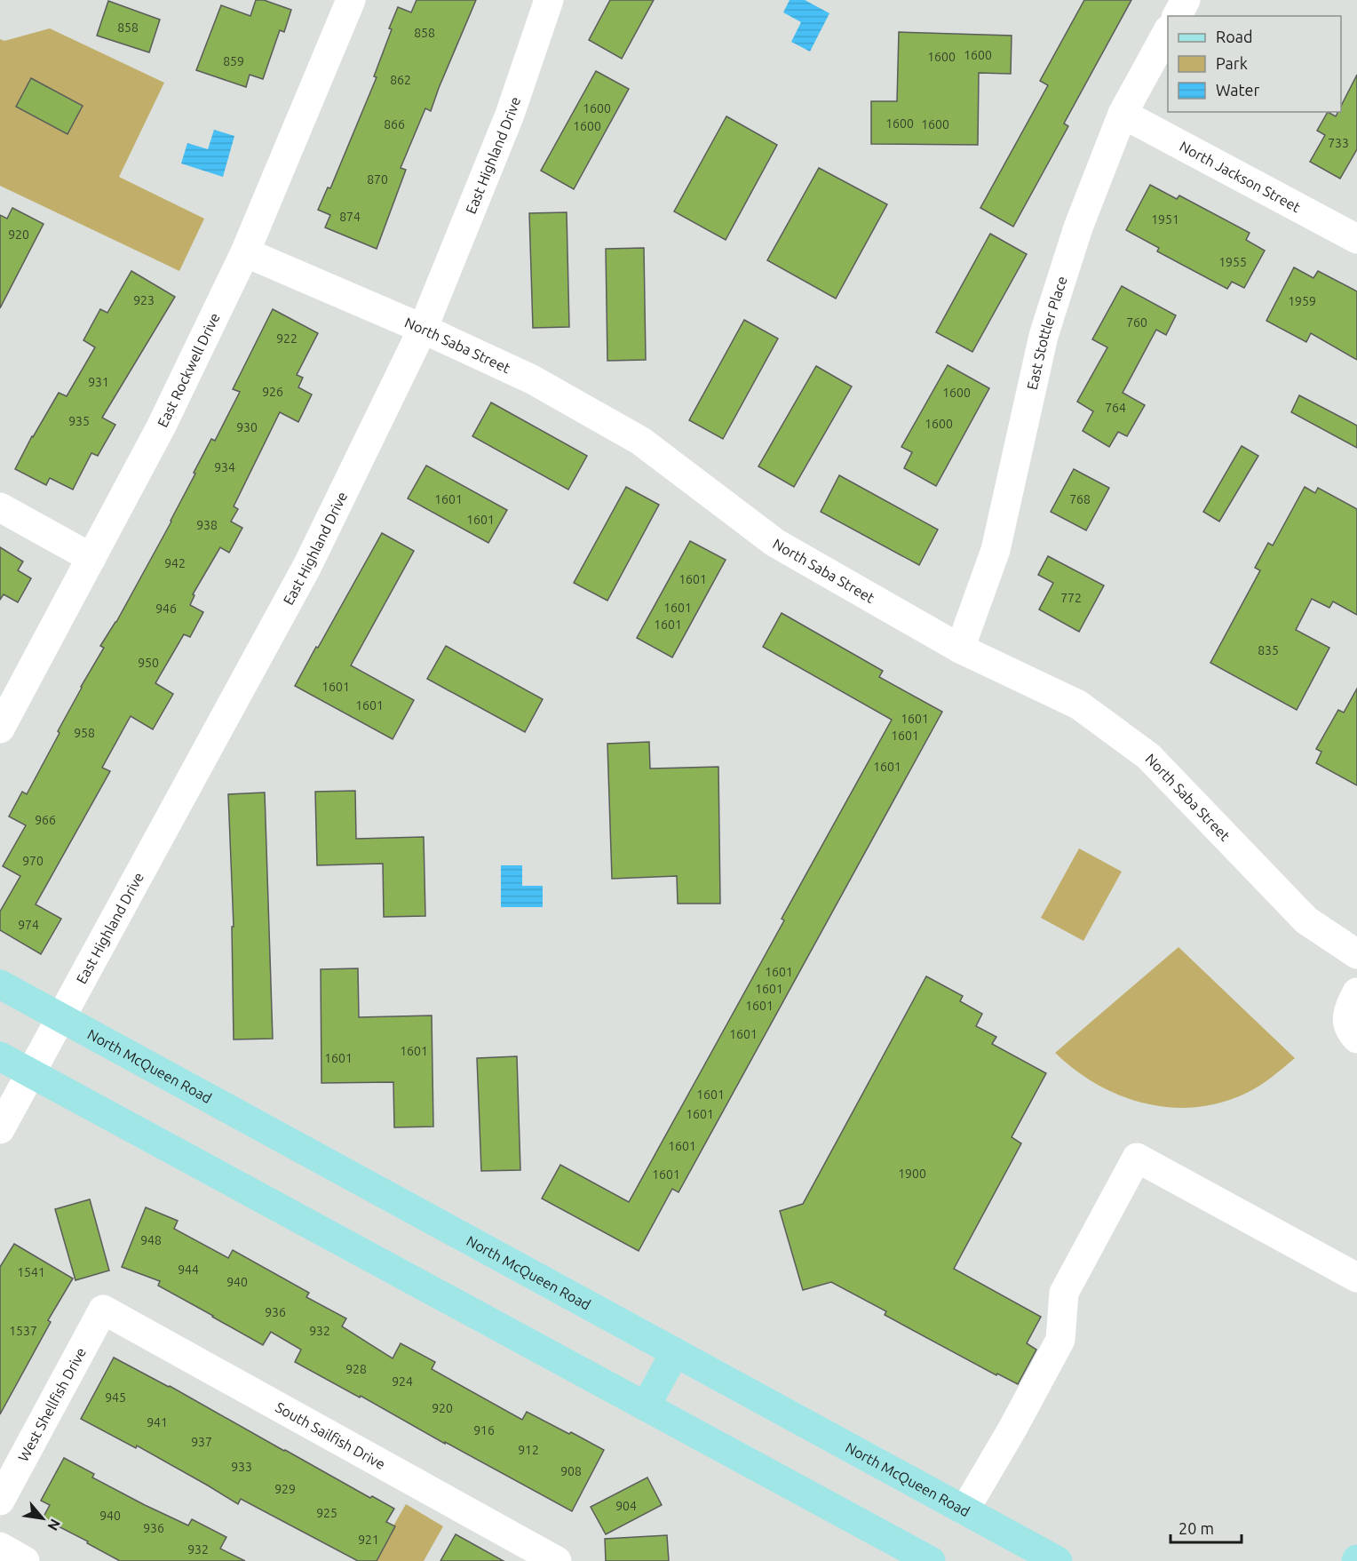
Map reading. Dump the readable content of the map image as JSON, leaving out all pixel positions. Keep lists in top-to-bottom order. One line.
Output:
{"streets":{"main road":["North McQueen Road"],"street":["East Highland Drive","North Jackson Street","East Stottler Place","North Saba Street","East Rockwell Drive","West Shellfish Drive","South Sailfish Drive"]},"crossings":[["East Highland Drive","North Saba Street"],["East Highland Drive","North McQueen Road"],["North Jackson Street","East Stottler Place"],["East Stottler Place","North Saba Street"],["North Saba Street","East Rockwell Drive"],["West Shellfish Drive","South Sailfish Drive"]],"house_numbers":["858","858","1600","1600","859","862","1600","1600","866","1600","1600","733","870","874","1951","920","1955","923","1959","760","922","931","926","1600","764","935","1600","930","934","1601","768","1601","938","942","1601","772","1601","946","1601","835","950","1601","1601","1601","958","1601","1601","966","970","974","1601","1601","1601","1601","1601","1601","1601","1601","1601","1900","1601","948","944","1541","940","936","1537","932","928","924","945","920","941","916","937","912","933","908","929","904","925","940","936","921","932"],"legend":["Road","Park","Water"],"scale_bar":"20 m","north":"bottom right"}
